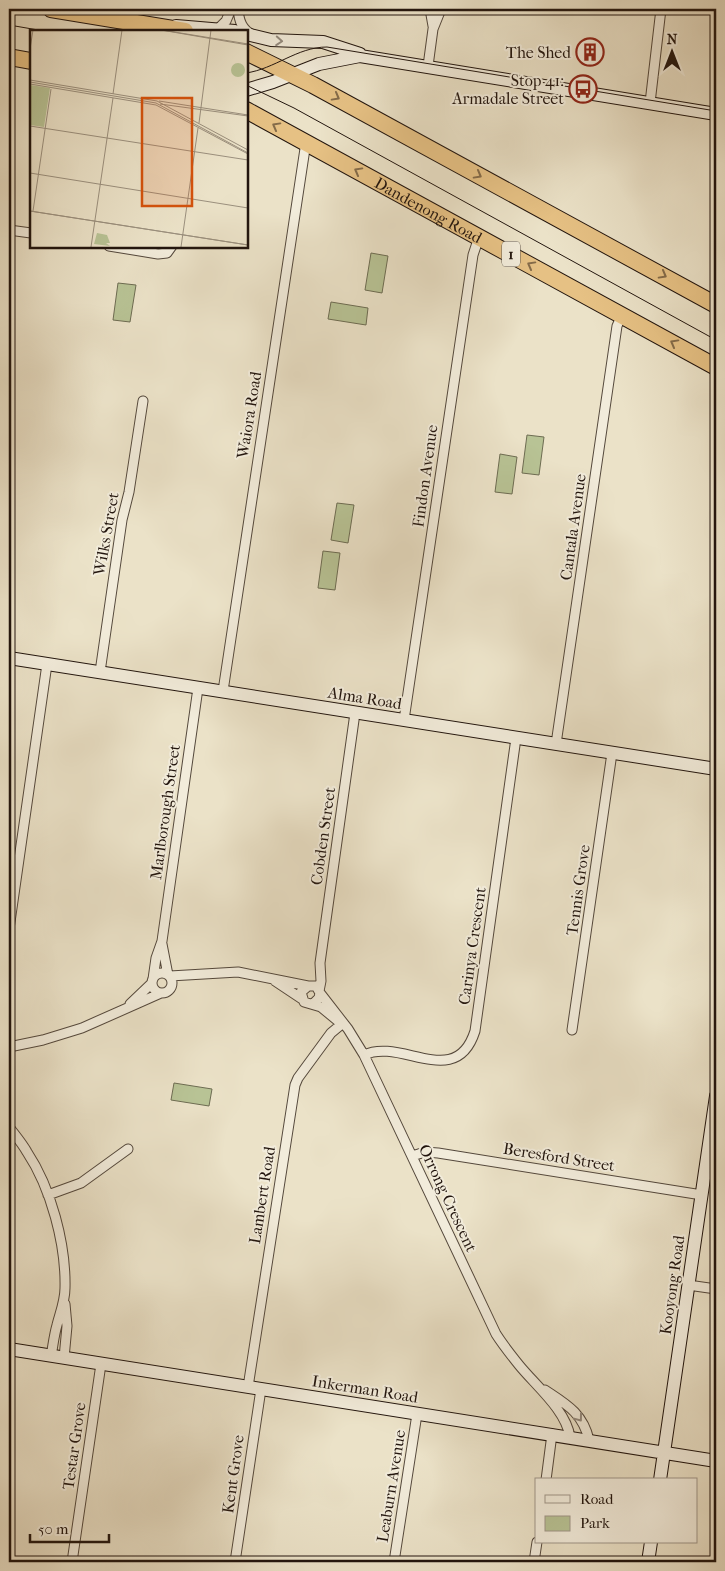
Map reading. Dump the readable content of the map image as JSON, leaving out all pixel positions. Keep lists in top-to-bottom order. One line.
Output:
{"streets":{"highway":["Dandenong Road","1"],"street":["Waiora Road","Findon Avenue","Cantala Avenue","Wilks Street","Alma Road","Marlborough Street","Cobden Street","Tennis Grove","Carinya Crescent","Beresford Street","Lambert Road","Orrong Crescent","Kooyong Road","Inkerman Road","Testar Grove","Kent Grove","Leaburn Avenue"]},"crossings":[["Dandenong Road","Waiora Road"],["Dandenong Road","Findon Avenue"],["Dandenong Road","Cantala Avenue"],["Waiora Road","Alma Road"],["Findon Avenue","Alma Road"],["Cantala Avenue","Alma Road"],["Wilks Street","Alma Road"],["Alma Road","Marlborough Street"],["Alma Road","Cobden Street"],["Alma Road","Tennis Grove"],["Alma Road","Carinya Crescent"],["Cobden Street","Orrong Crescent"],["Carinya Crescent","Orrong Crescent"],["Beresford Street","Orrong Crescent"],["Beresford Street","Kooyong Road"],["Lambert Road","Orrong Crescent"],["Lambert Road","Inkerman Road"],["Orrong Crescent","Inkerman Road"],["Kooyong Road","Inkerman Road"],["Inkerman Road","Testar Grove"],["Inkerman Road","Kent Grove"],["Inkerman Road","Leaburn Avenue"]],"places":{"building":["The Shed"],"bus stop":["Stop 41: Armadale Street"]},"legend":["Road","Park"],"scale_bar":"50 m","north":"top"}
